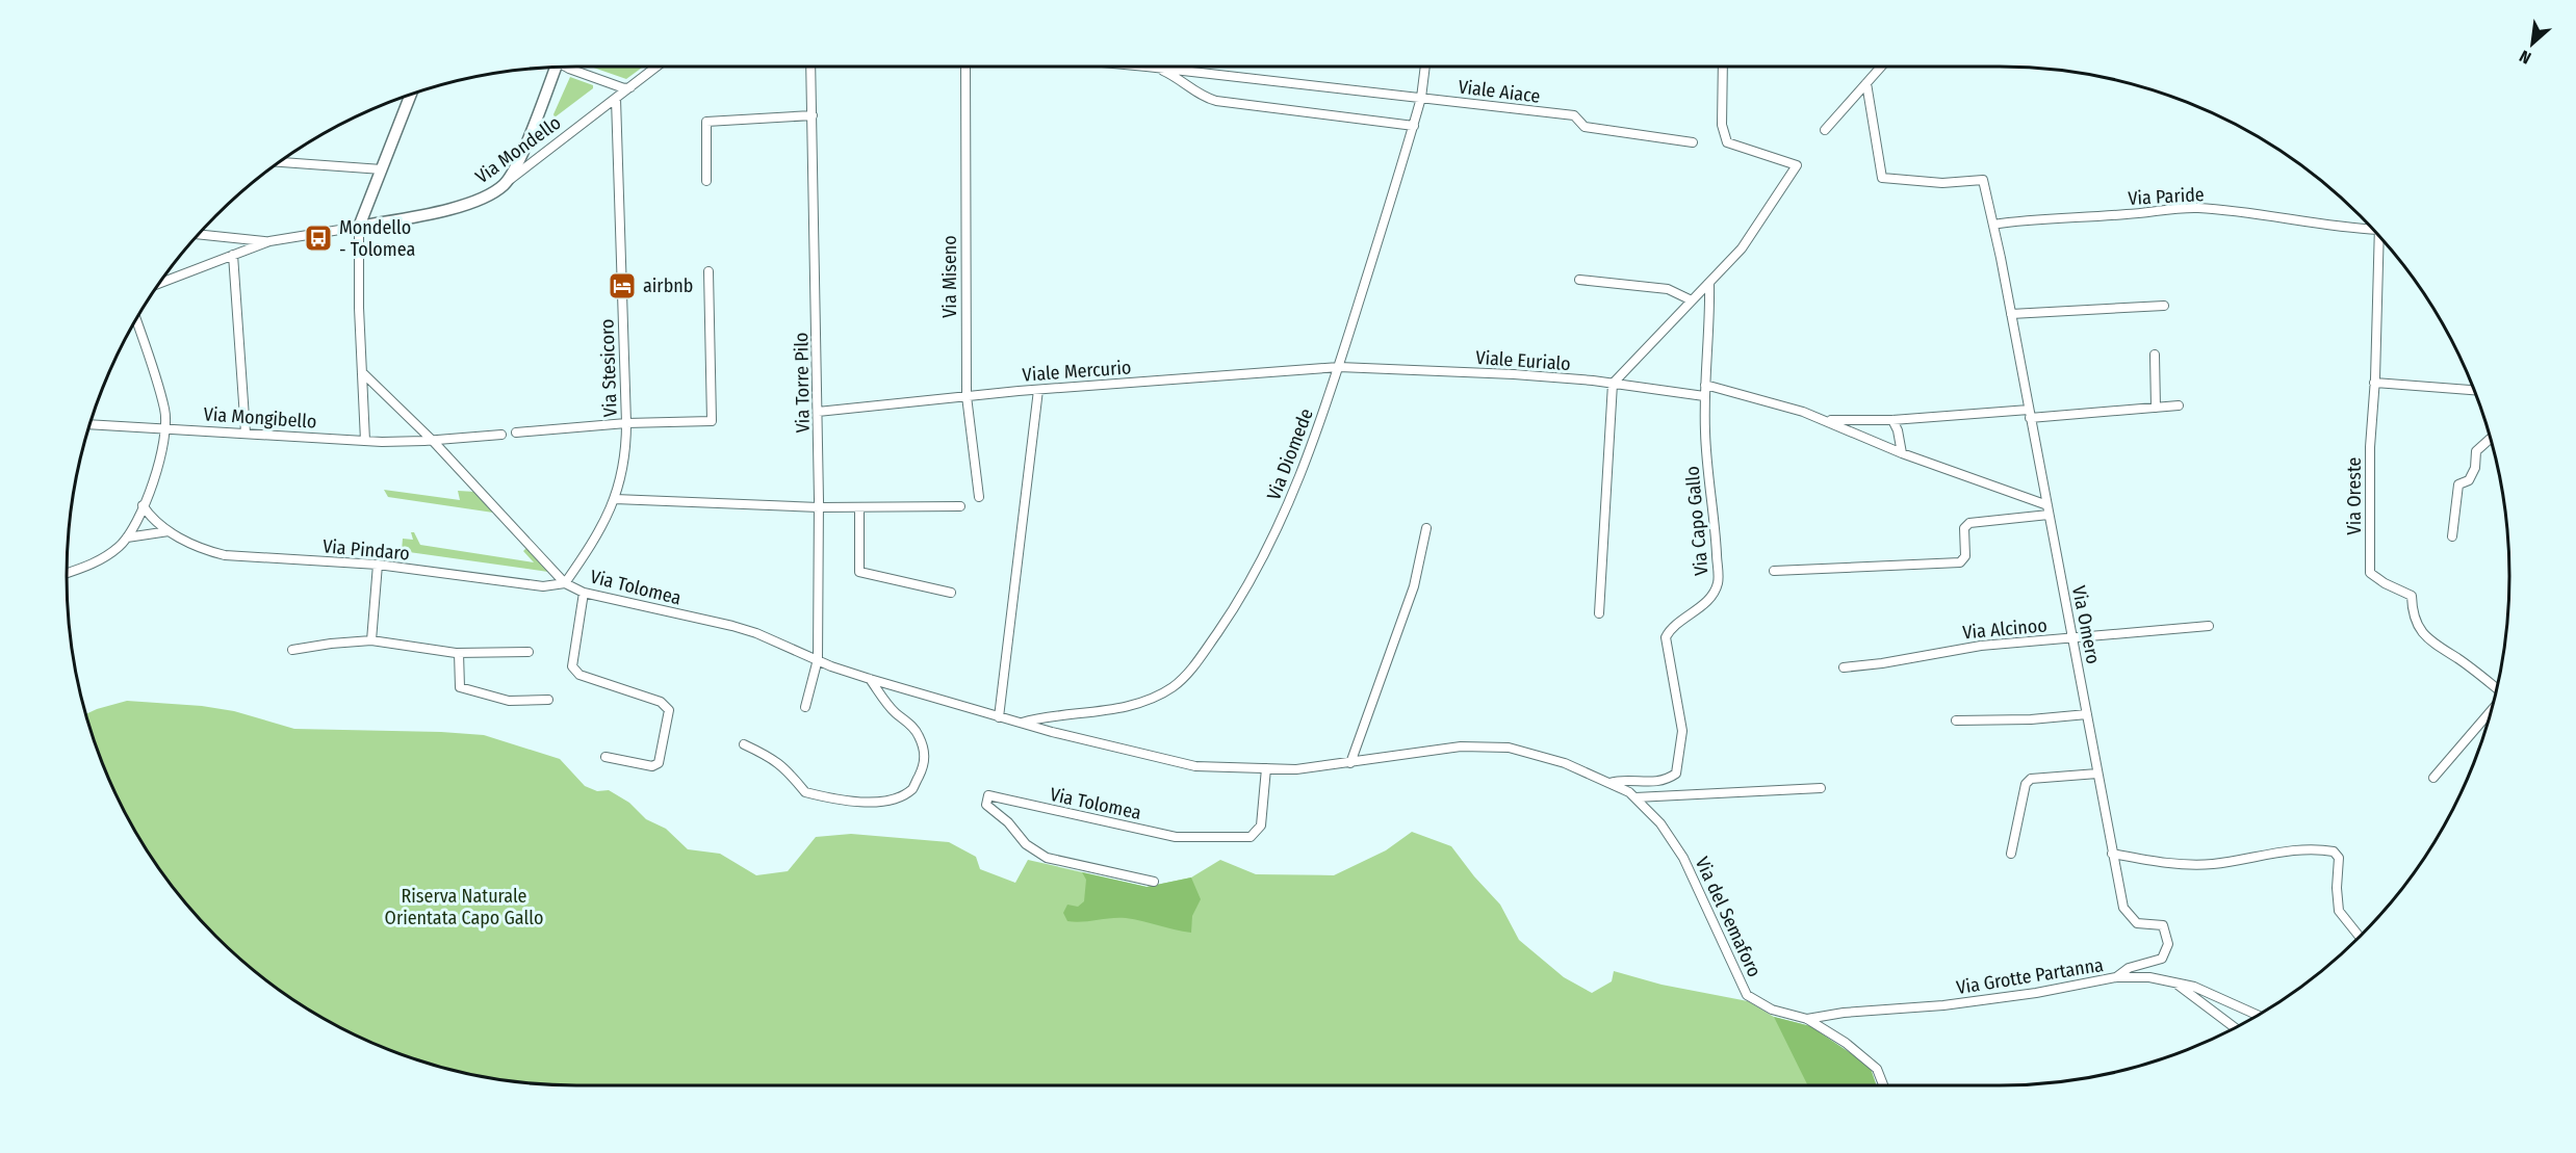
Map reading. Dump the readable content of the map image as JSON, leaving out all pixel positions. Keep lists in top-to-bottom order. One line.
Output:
{"streets":{"main road":["Via Mondello"],"street":["Viale Aiace","Via Paride","Via Miseno","Viale Eurialo","Via Stesicoro","Viale Mercurio","Via Torre Pilo","Via Mongibello","Via Diomede","Via Oreste","Via Capo Gallo","Via Pindaro","Via Tolomea","Via Omero","Via Alcinoo","Via del Semaforo","Via Grotte Partanna"]},"crossings":[["Viale Aiace","Via Diomede"],["Via Mondello","Via Stesicoro"],["Via Paride","Via Omero"],["Via Miseno","Viale Mercurio"],["Viale Eurialo","Viale Mercurio"],["Viale Eurialo","Via Diomede"],["Viale Eurialo","Via Capo Gallo"],["Via Stesicoro","Via Pindaro"],["Via Stesicoro","Via Tolomea"],["Viale Mercurio","Via Torre Pilo"],["Viale Mercurio","Via Diomede"],["Via Torre Pilo","Via Tolomea"],["Via Mongibello","Via Tolomea"],["Via Diomede","Via Tolomea"],["Via Capo Gallo","Via Tolomea"],["Via Capo Gallo","Via del Semaforo"],["Via Pindaro","Via Tolomea"],["Via Tolomea","Via del Semaforo"],["Via Omero","Via Alcinoo"],["Via Omero","Via Grotte Partanna"],["Via del Semaforo","Via Grotte Partanna"]],"parks":["Riserva Naturale Orientata Capo Gallo"],"places":{"bus stop":["Mondello - Tolomea"],"hotel":["airbnb"]},"north":"bottom left"}
